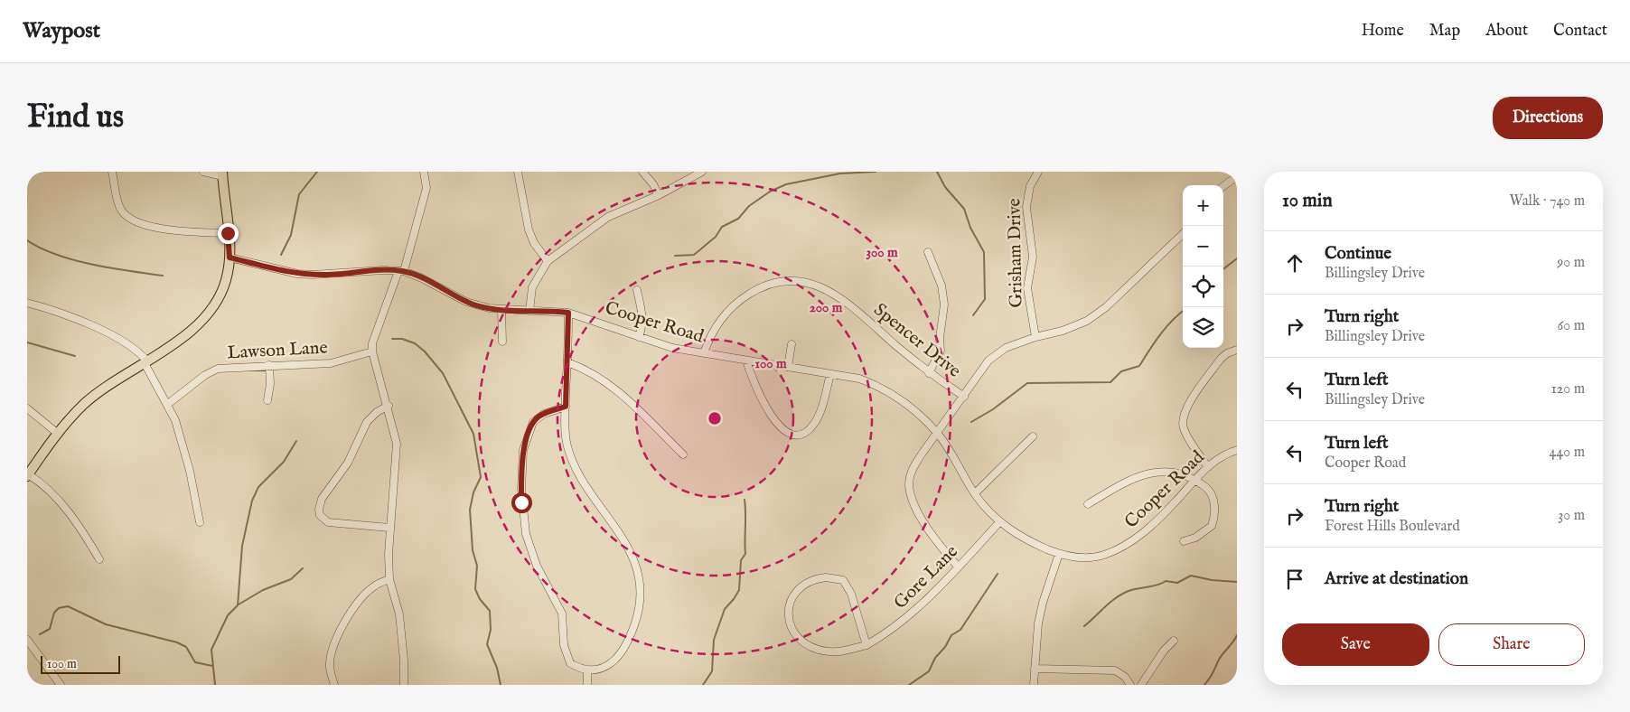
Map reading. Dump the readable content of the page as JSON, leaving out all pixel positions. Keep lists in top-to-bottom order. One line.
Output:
{"streets":{"street":["Grisham Drive","Cooper Road","Spencer Drive","Lawson Lane","Gore Lane"]},"crossings":[["Cooper Road","Spencer Drive"],["Cooper Road","Gore Lane"]],"scale_bar":"100 m","page":{"header":"Waypost","nav":["Home","Map","About","Contact"],"buttons":["Directions",["Save","Share"]],"title":"Find us","heading":["10 min","Walk · 740 m"],"map_buttons":["+","−"],"list":[["Continue","Billingsley Drive","90 m"],["Turn right","Billingsley Drive","60 m"],["Turn left","Billingsley Drive","120 m"],["Turn left","Cooper Road","440 m"],["Turn right","Forest Hills Boulevard","30 m"],"Arrive at destination"],"scale":"100 m"},"rings":["300 m","200 m","100 m"]}
